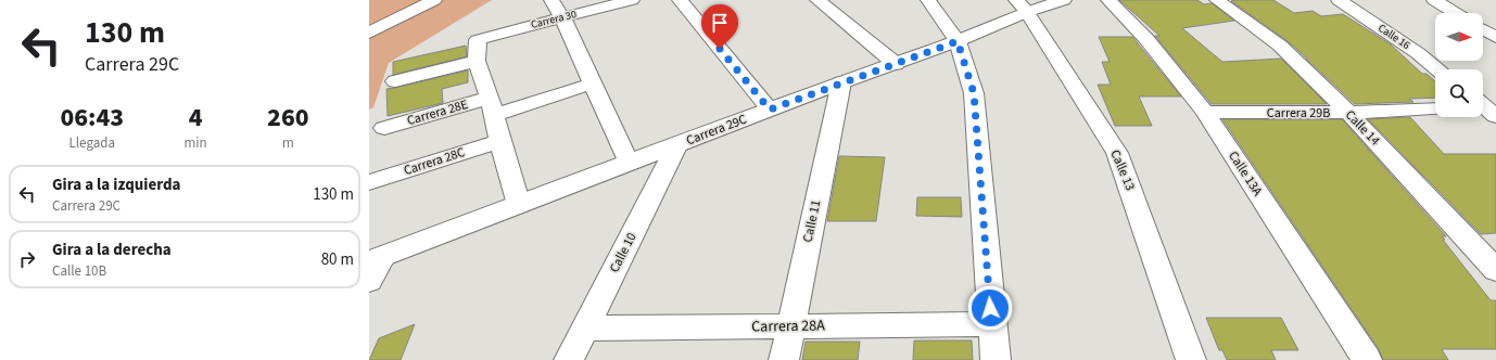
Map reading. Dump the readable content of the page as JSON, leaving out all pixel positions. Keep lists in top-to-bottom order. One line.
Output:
{"streets":{"street":["Carrera 30","Calle 16","Carrera 28E","Carrera 29B","Calle 14","Carrera 29C","Carrera 28C","Calle 13","Calle 13A","Calle 11","Calle 10","Carrera 28A"]},"crossings":[["Carrera 29B","Calle 14"],["Carrera 29B","Calle 13A"],["Carrera 29C","Calle 13"],["Carrera 29C","Calle 11"],["Carrera 29C","Calle 10"],["Calle 11","Carrera 28A"],["Calle 10","Carrera 28A"]],"north":"right","page":{"turn":["130 m","Carrera 29C"],"eta":["06:43","Llegada","4","min","260","m"],"list":[{"name":"Gira a la izquierda","note":"Carrera 29C","value":"130 m"},{"name":"Gira a la derecha","note":"Calle 10B","value":"80 m"}]}}
